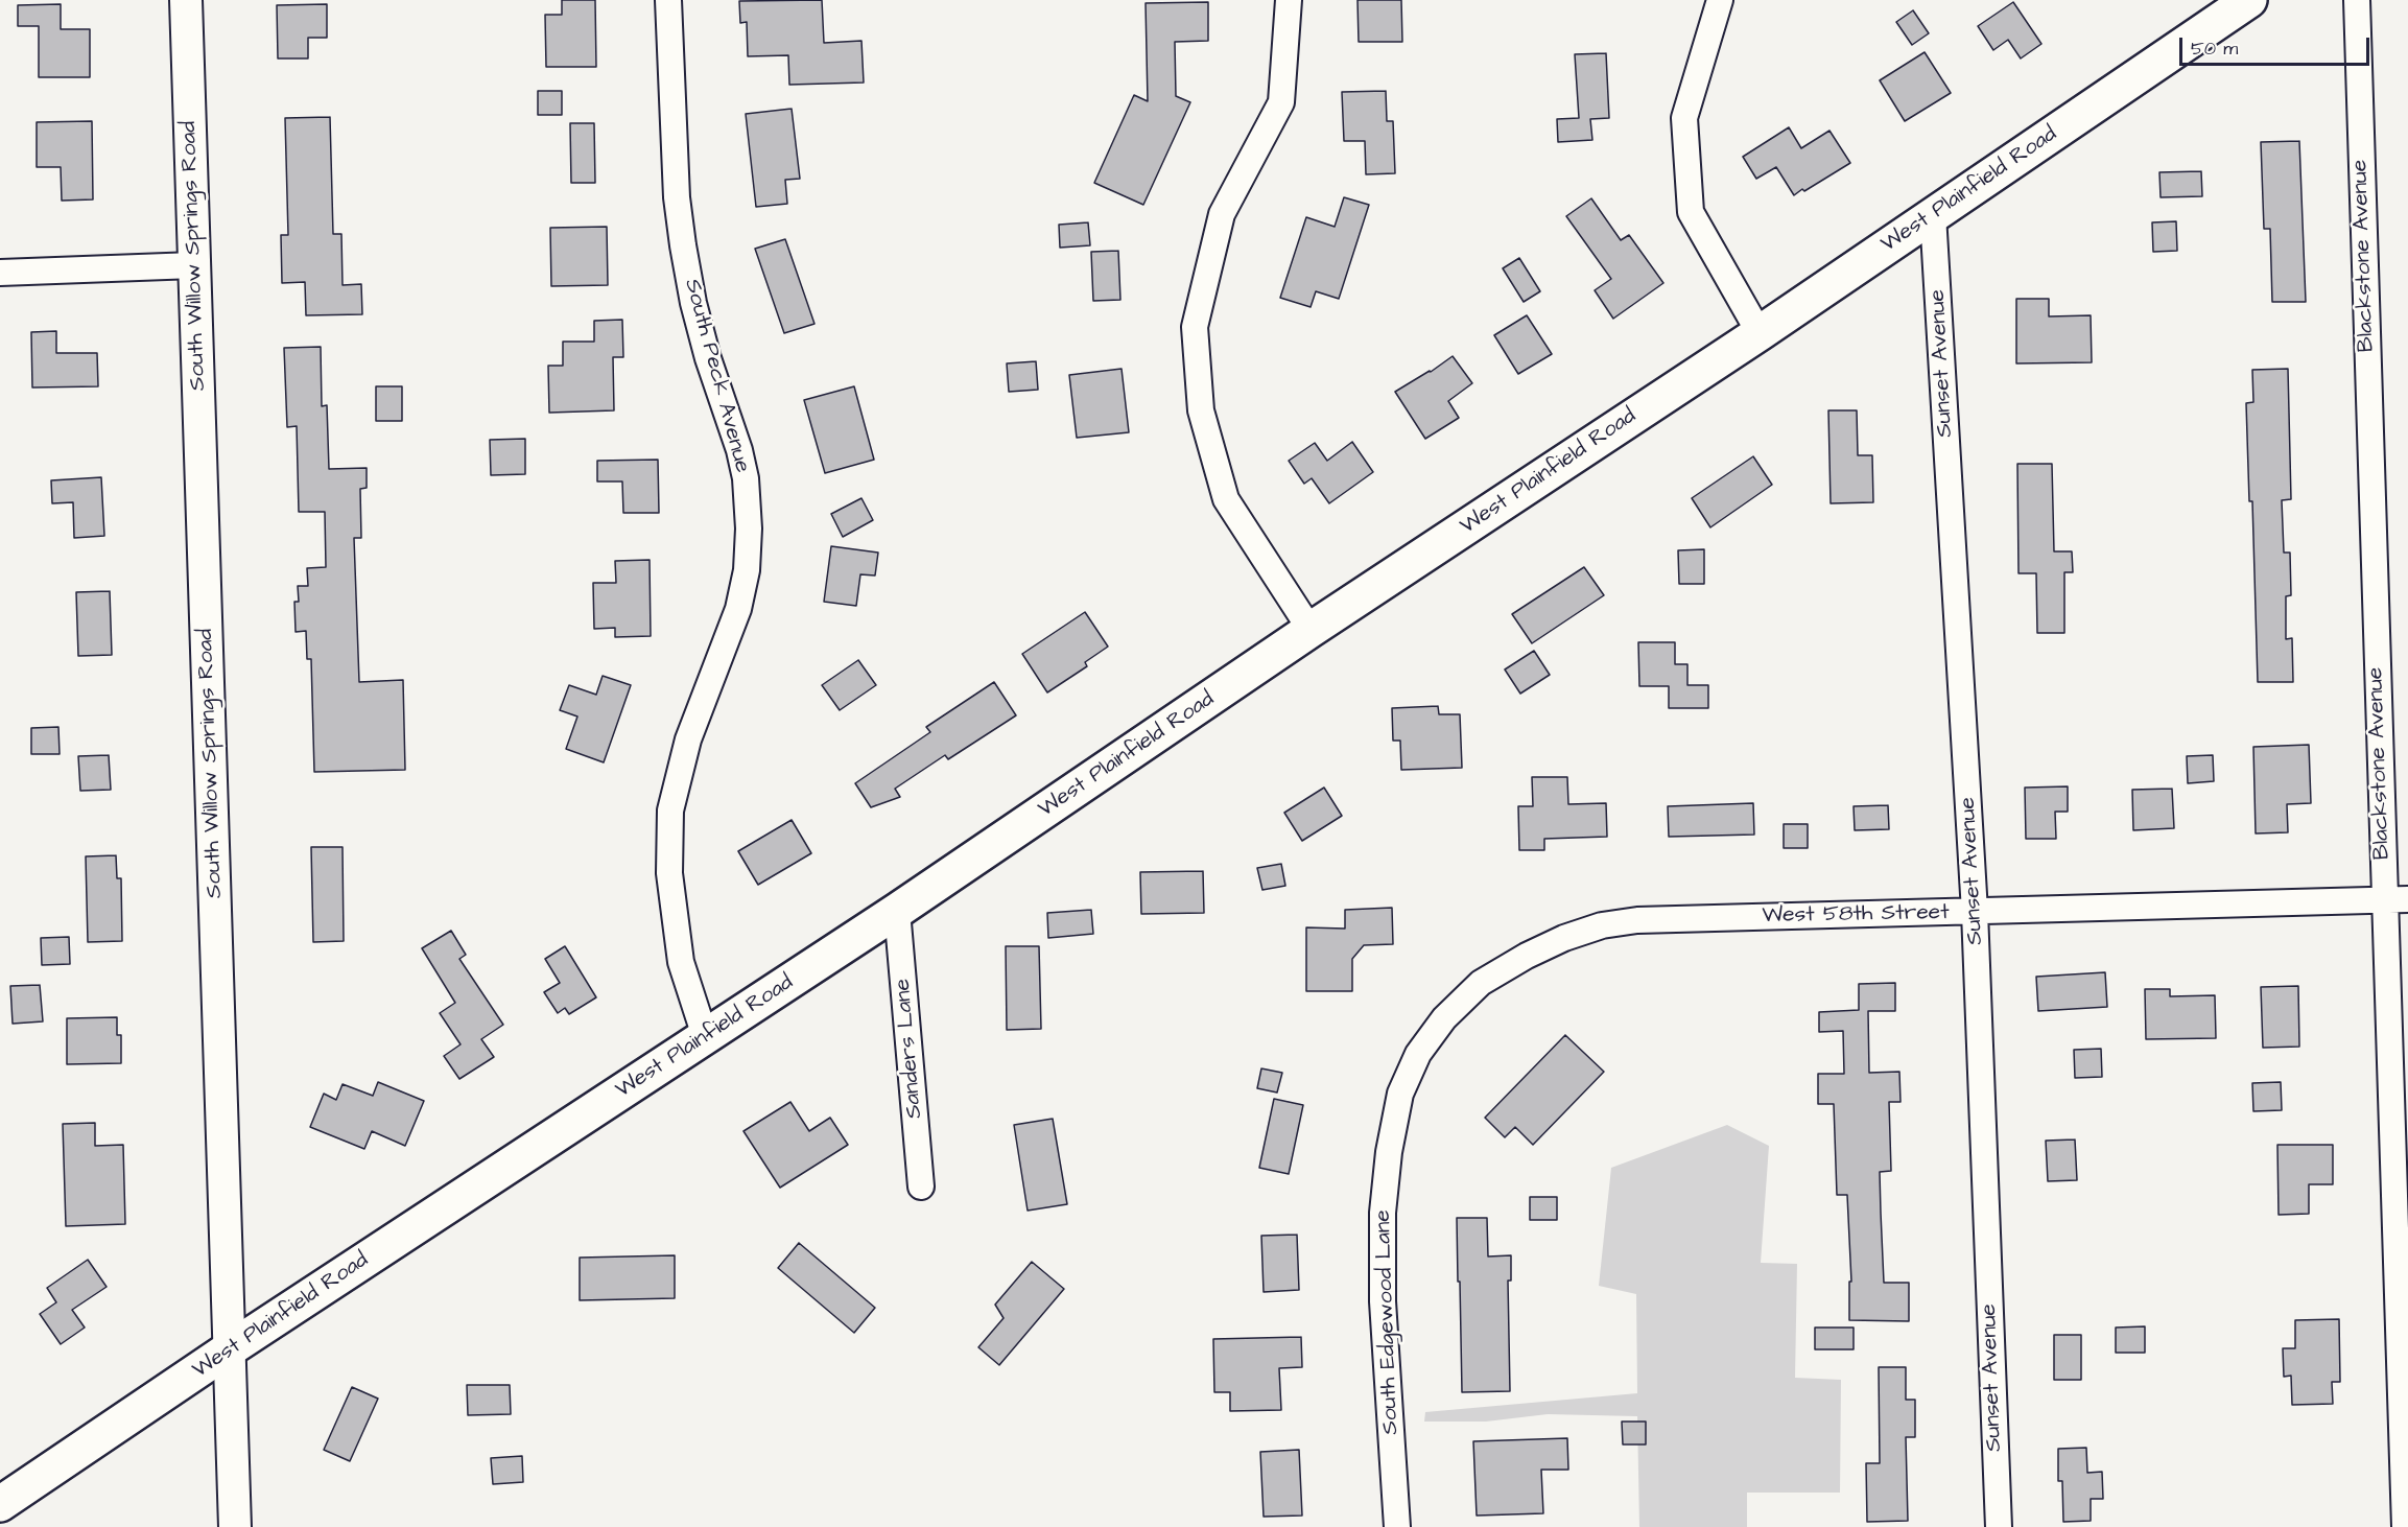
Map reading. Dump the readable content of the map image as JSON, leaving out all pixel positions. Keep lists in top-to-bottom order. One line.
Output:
{"streets":{"main road":["West Plainfield Road"],"street":["South Willow Springs Road","Blackstone Avenue","Sunset Avenue","South Peck Avenue","West 58th Street","Sanders Lane","South Edgewood Lane"]},"crossings":[["West Plainfield Road","South Willow Springs Road"],["West Plainfield Road","Sunset Avenue"],["West Plainfield Road","South Peck Avenue"],["West Plainfield Road","Sanders Lane"],["Blackstone Avenue","West 58th Street"],["Sunset Avenue","West 58th Street"],["West 58th Street","South Edgewood Lane"]],"scale_bar":"50 m"}
